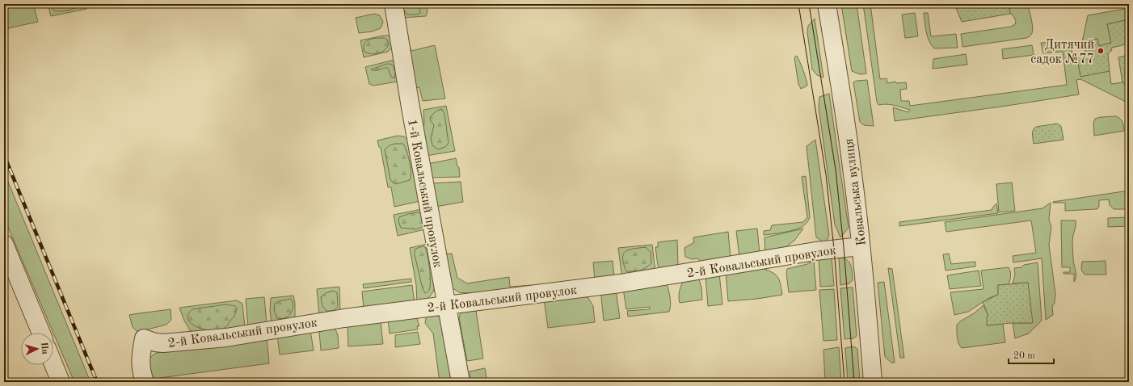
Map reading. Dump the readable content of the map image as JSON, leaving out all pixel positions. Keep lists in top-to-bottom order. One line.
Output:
{"streets":{"street":["Ковальська вулиця","1-й Ковальський провулок","2-й Ковальський провулок"]},"crossings":[["Ковальська вулиця","2-й Ковальський провулок"],["1-й Ковальський провулок","2-й Ковальський провулок"]],"places":["Дитячий садок №77"],"scale_bar":"20 m","north":"right"}
